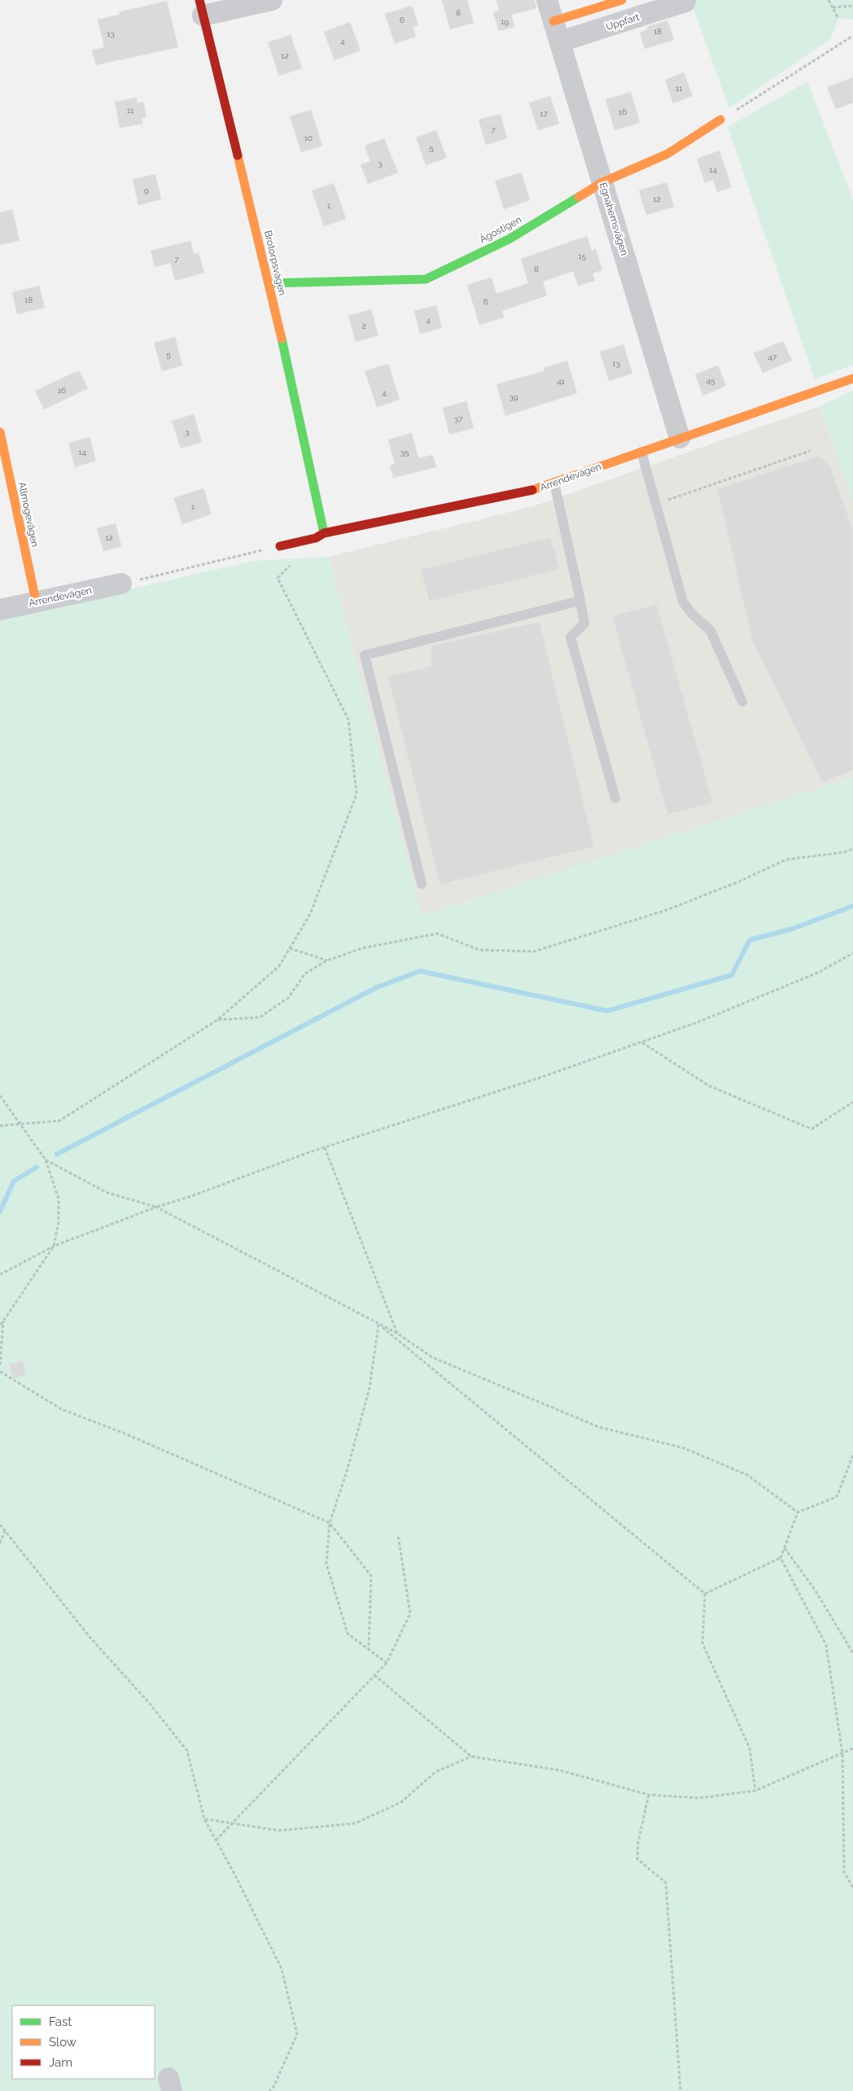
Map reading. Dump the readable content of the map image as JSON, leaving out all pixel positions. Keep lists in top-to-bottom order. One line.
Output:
{"streets":{"street":["Uppfart","Egnahemsvägen","Ägostigen","Brotorpsvägen","Arrendevägen","Allmogevägen"]},"crossings":[["Uppfart","Egnahemsvägen"],["Egnahemsvägen","Ägostigen"],["Egnahemsvägen","Arrendevägen"],["Ägostigen","Brotorpsvägen"],["Brotorpsvägen","Arrendevägen"],["Arrendevägen","Allmogevägen"]],"house_numbers":["8","6","19","18","13","4","12","11","11","16","17","7","10","5","3","14","9","12","1","15","7","8","18","6","4","2","5","47","13","45","41","16","4","39","37","3","14","35","1","12"],"legend":["Fast","Slow","Jam"]}
